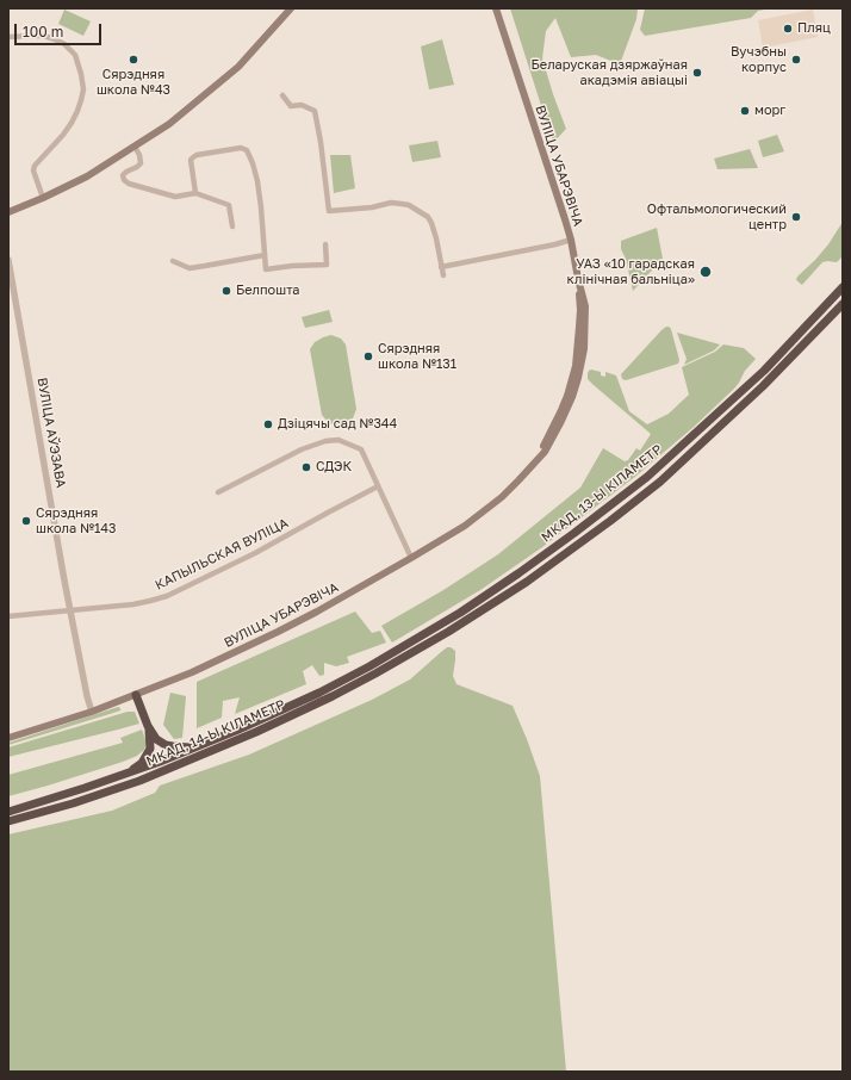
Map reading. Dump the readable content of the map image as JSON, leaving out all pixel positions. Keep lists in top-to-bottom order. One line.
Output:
{"streets":{"highway":["МКАД, 13-Ы КІЛАМЕТР","МКАД, 14-Ы КІЛАМЕТР"],"main road":["ВУЛІЦА УБАРЭВІЧА"],"street":["ВУЛІЦА АЎЭЗАВА","КАПЫЛЬСКАЯ ВУЛІЦА"]},"crossings":[["ВУЛІЦА УБАРЭВІЧА","ВУЛІЦА АЎЭЗАВА"],["ВУЛІЦА АЎЭЗАВА","КАПЫЛЬСКАЯ ВУЛІЦА"],["МКАД, 13-Ы КІЛАМЕТР","МКАД, 14-Ы КІЛАМЕТР"]],"places":["Пляц","Сярэдняя школа №43","Вучэбны корпус","Беларуская дзяржаўная акадэмія авіацыі","морг","Офтальмологический центр","УАЗ «10 гарадская клінічная бальніца»","Белпошта","Сярэдняя школа №131","Дзіцячы сад №344","СДЭК","Сярэдняя школа №143"],"scale_bar":"100 m"}
